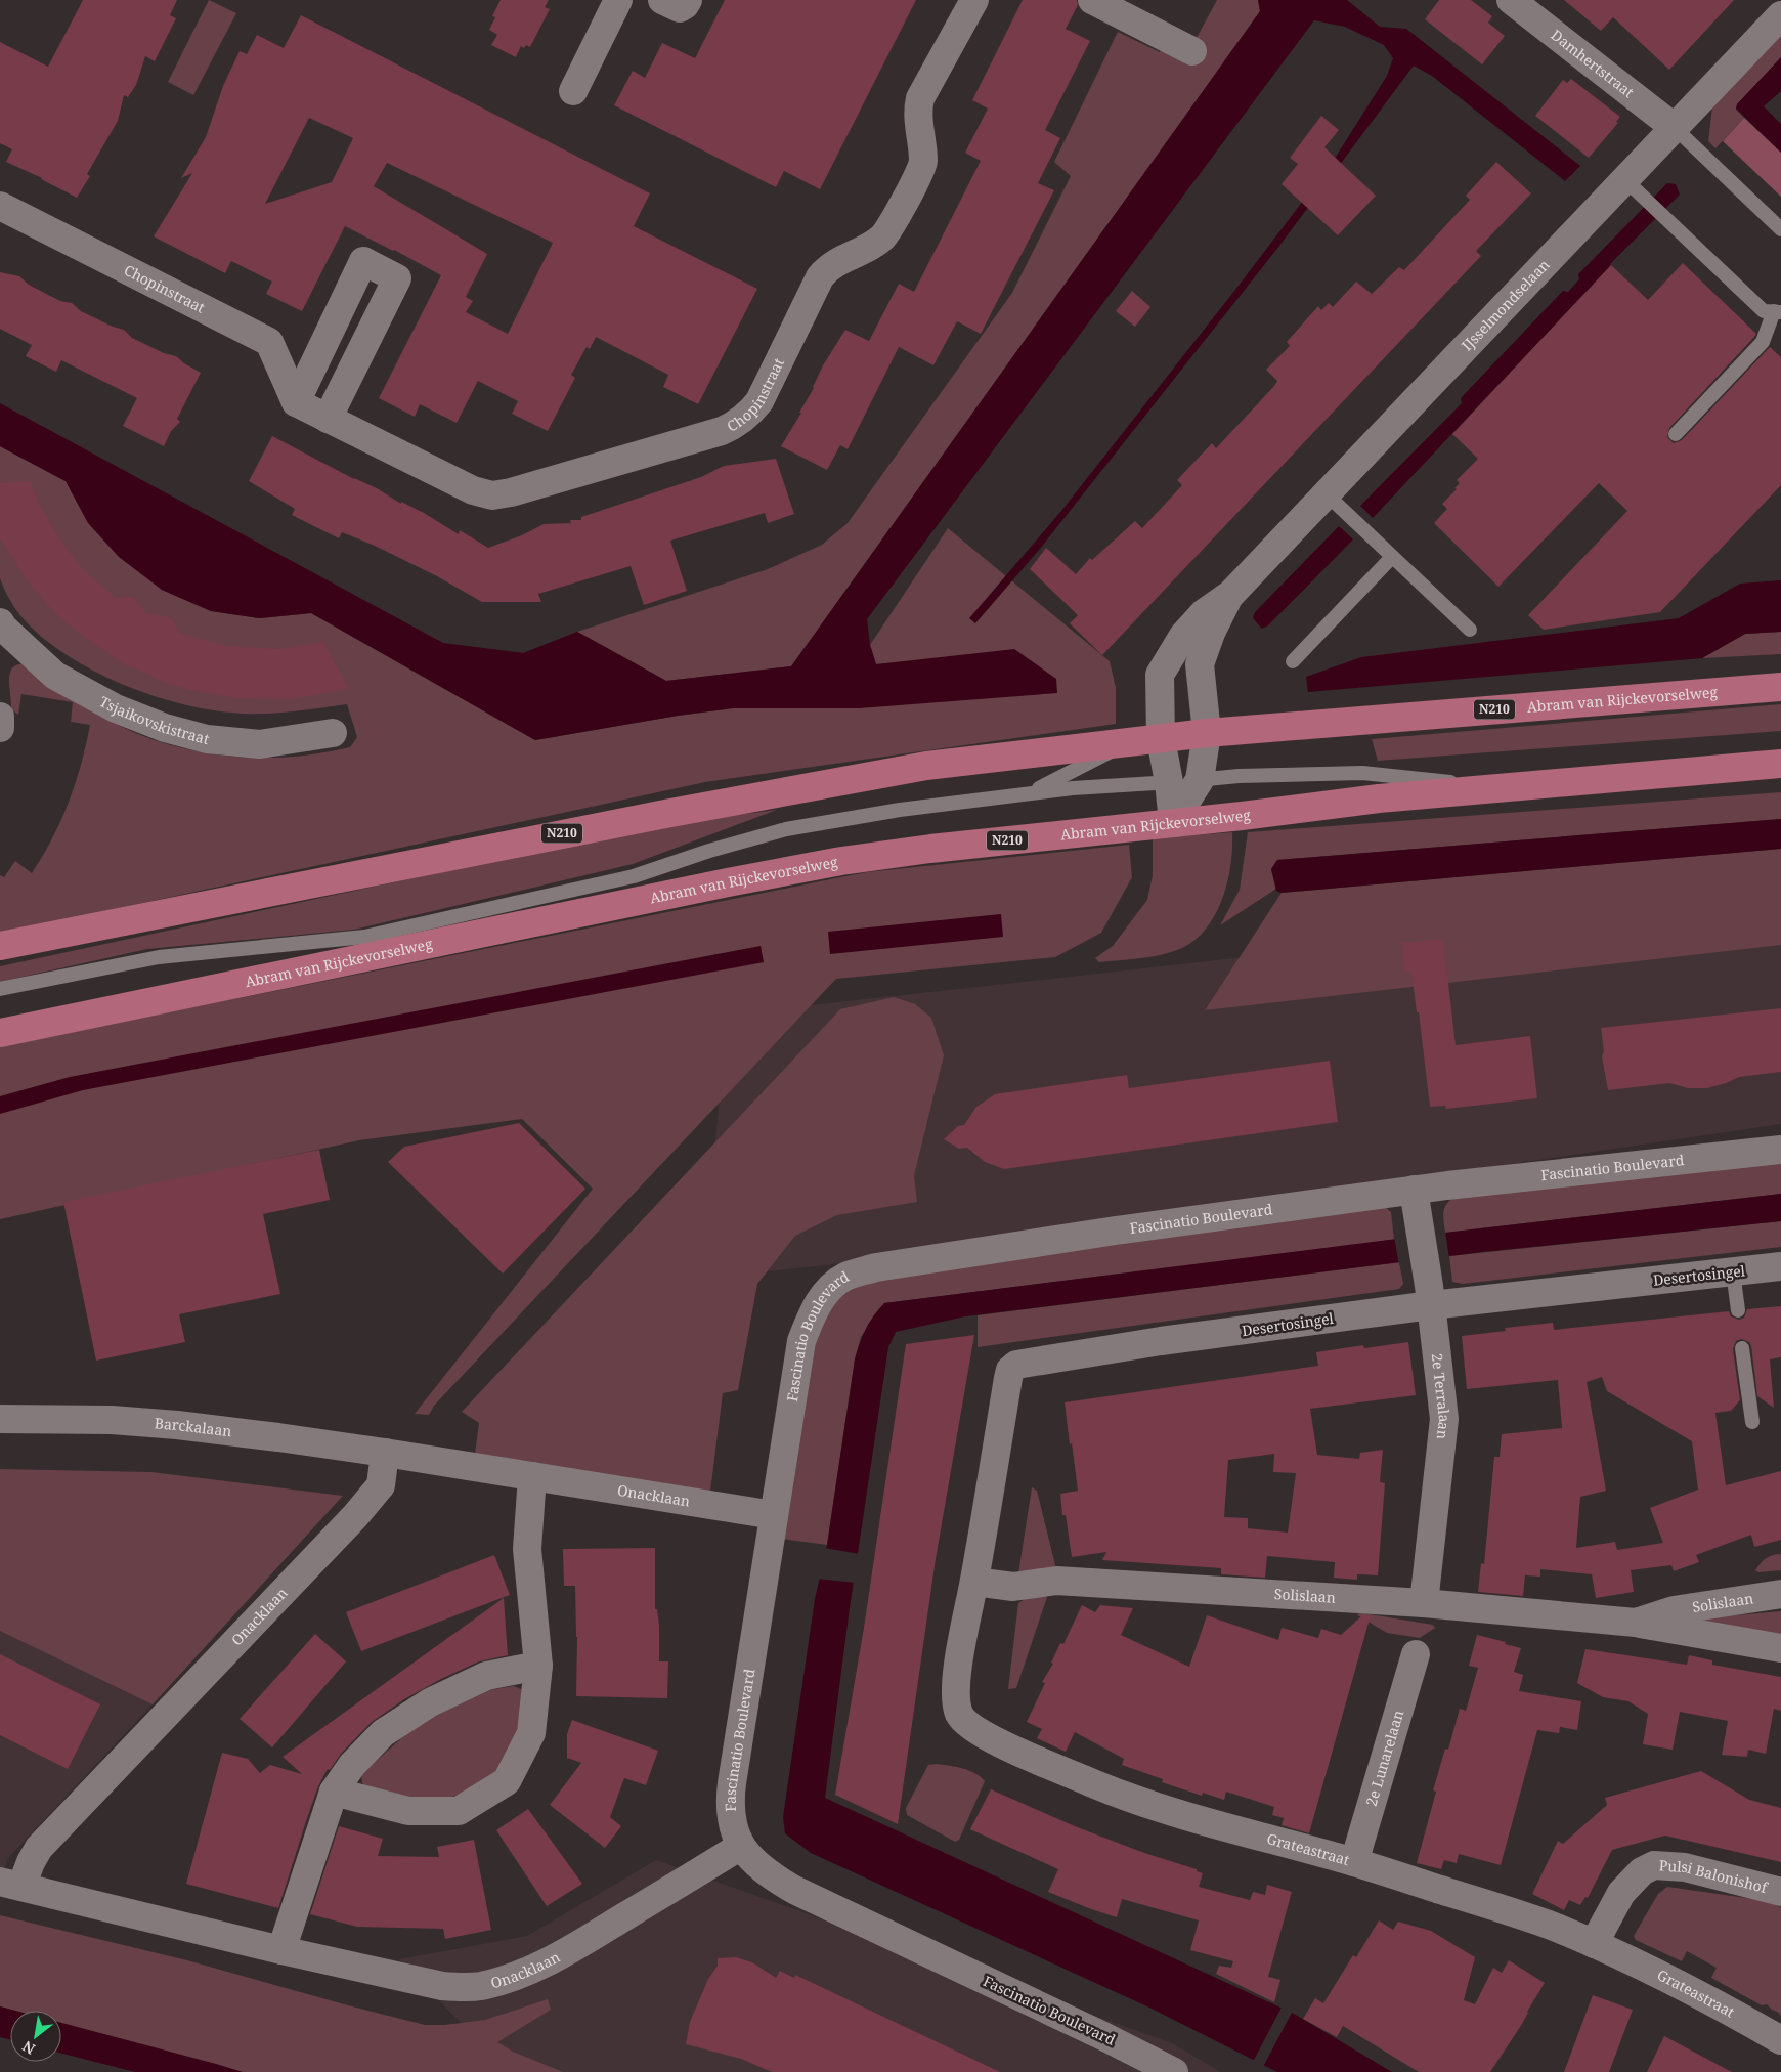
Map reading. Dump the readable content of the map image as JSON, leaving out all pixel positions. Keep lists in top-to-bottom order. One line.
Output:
{"streets":{"highway":["Abram van Rijckevorselweg","N210"],"street":["Damhertstraat","Chopinstraat","IJsselmondselaan","Tsjaikovskistraat","Fascinatio Boulevard","Desertosingel","2e Terralaan","Barckalaan","Onacklaan","Solislaan","2e Lunarelaan","Grateastraat","Pulsi Balonishof"]},"crossings":[["Damhertstraat","IJsselmondselaan"],["IJsselmondselaan","Abram van Rijckevorselweg"],["Fascinatio Boulevard","2e Terralaan"],["Fascinatio Boulevard","Onacklaan"],["Desertosingel","2e Terralaan"],["Desertosingel","Solislaan"],["Desertosingel","Grateastraat"],["2e Terralaan","Solislaan"],["Barckalaan","Onacklaan"],["Solislaan","Grateastraat"],["2e Lunarelaan","Grateastraat"],["Grateastraat","Pulsi Balonishof"]],"north":"bottom left"}
